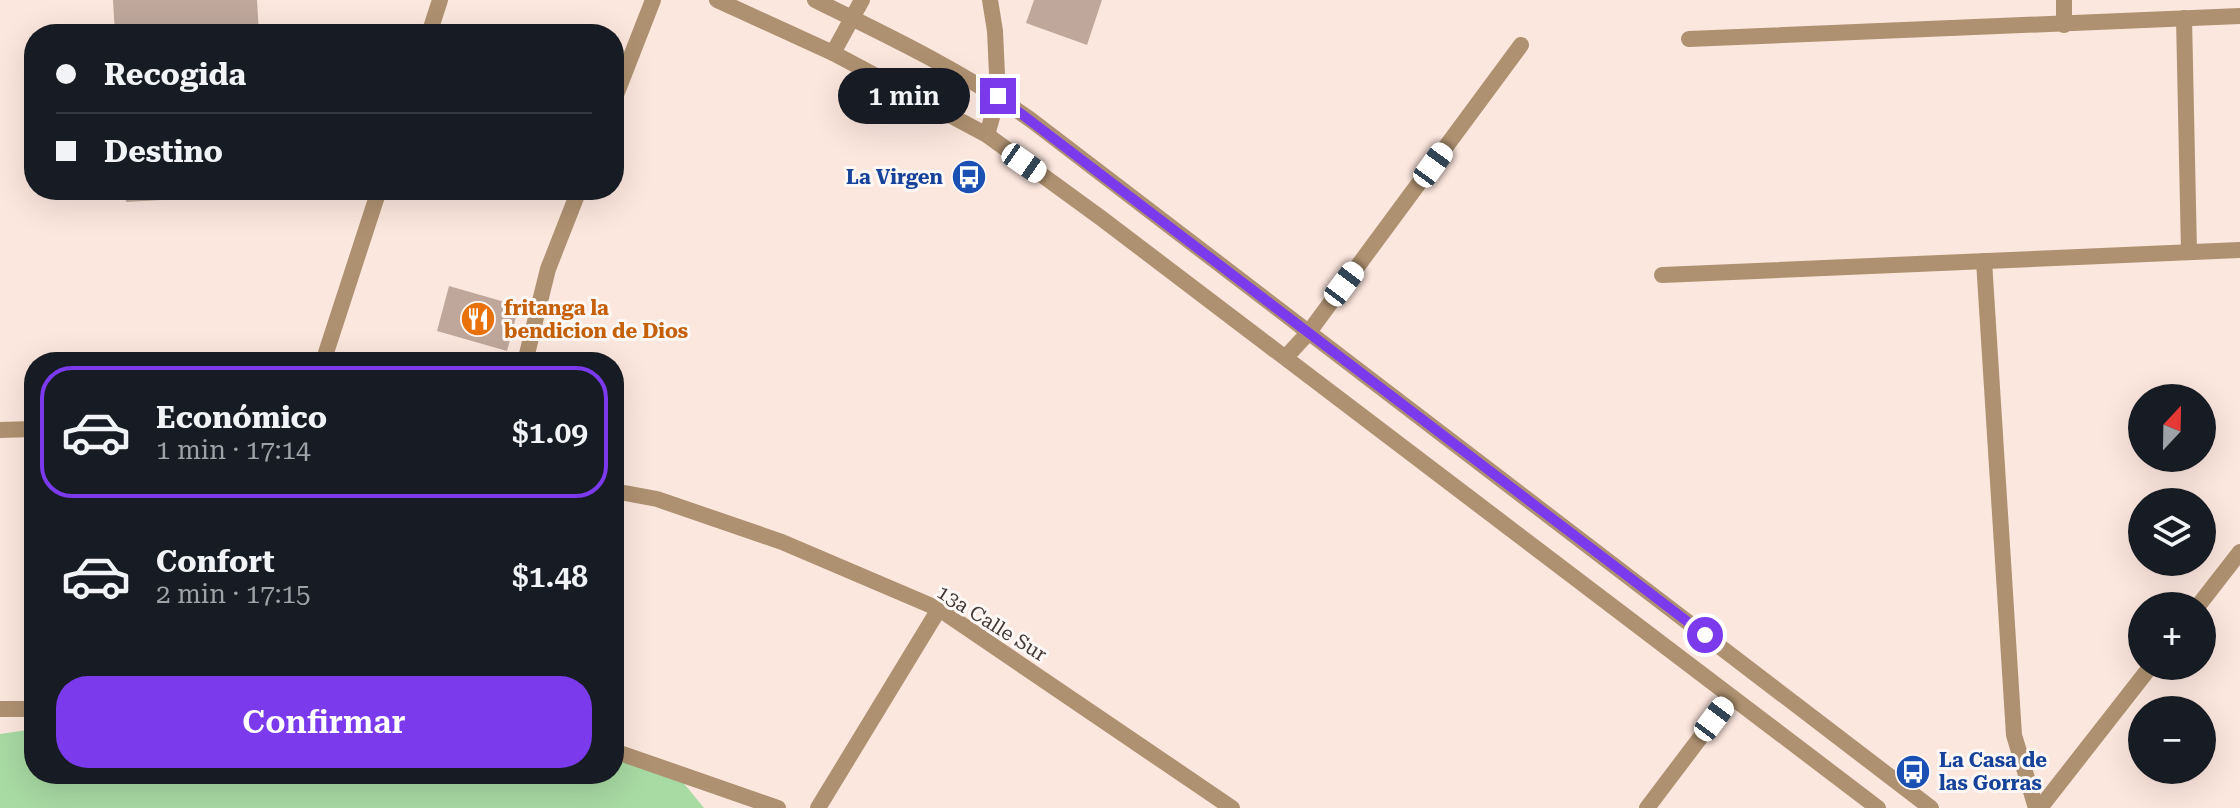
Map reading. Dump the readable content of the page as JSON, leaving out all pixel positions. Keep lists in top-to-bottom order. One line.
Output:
{"streets":{"street":["13a Calle Sur"]},"places":{"bus stop":["La Virgen","La Casa de las Gorras"],"restaurant":["fritanga la bendicion de Dios"]},"north":"top","page":{"banner":["Recogida","Destino"],"bubble":"1 min","list":[{"name":"Económico","note":"1 min · 17:14","value":"$1.09"},{"name":"Confort","note":"2 min · 17:15","value":"$1.48"}],"map_buttons":["+","−"],"buttons":"Confirmar"}}
